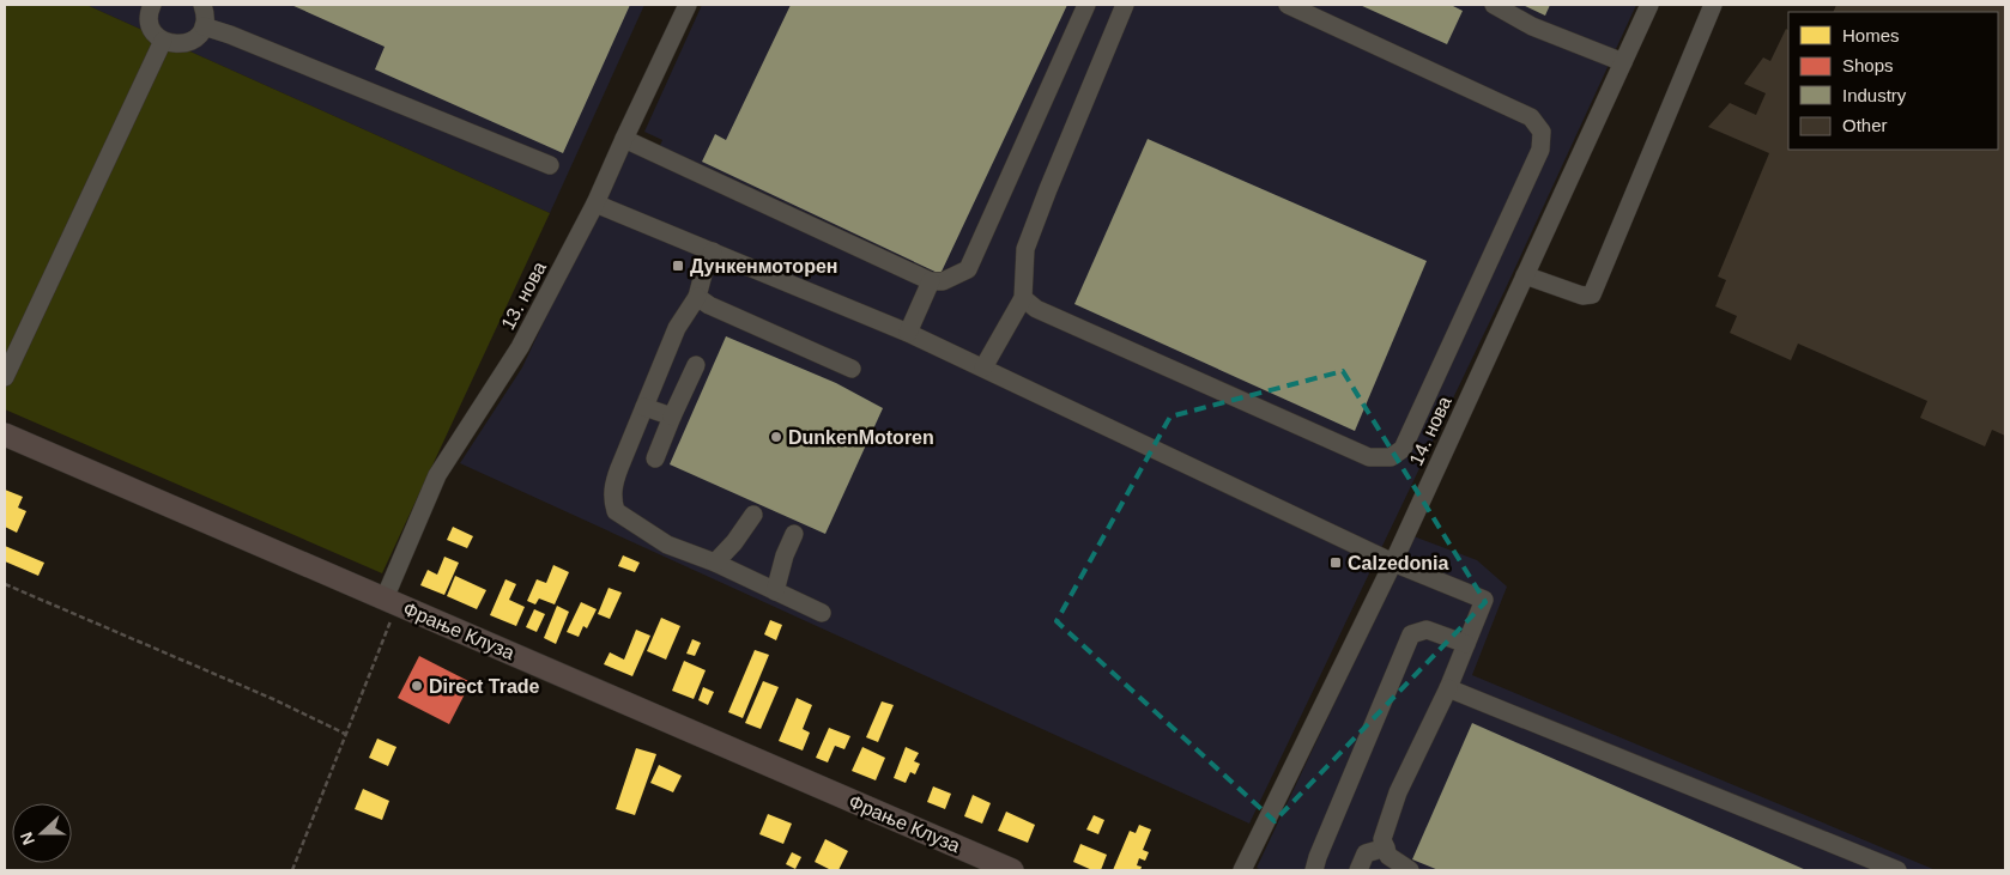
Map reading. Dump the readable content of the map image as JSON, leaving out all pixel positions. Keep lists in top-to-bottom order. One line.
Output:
{"streets":{"main road":["Фрање Клуза"],"lane":["13. нова","14. нова"]},"crossings":[["13. нова","Фрање Клуза"]],"places":{"transit":["Дункенмоторен","Calzedonia"],"other":["DunkenMotoren","Direct Trade"]},"legend":["Homes","Shops","Industry","Other"],"north":"left"}
